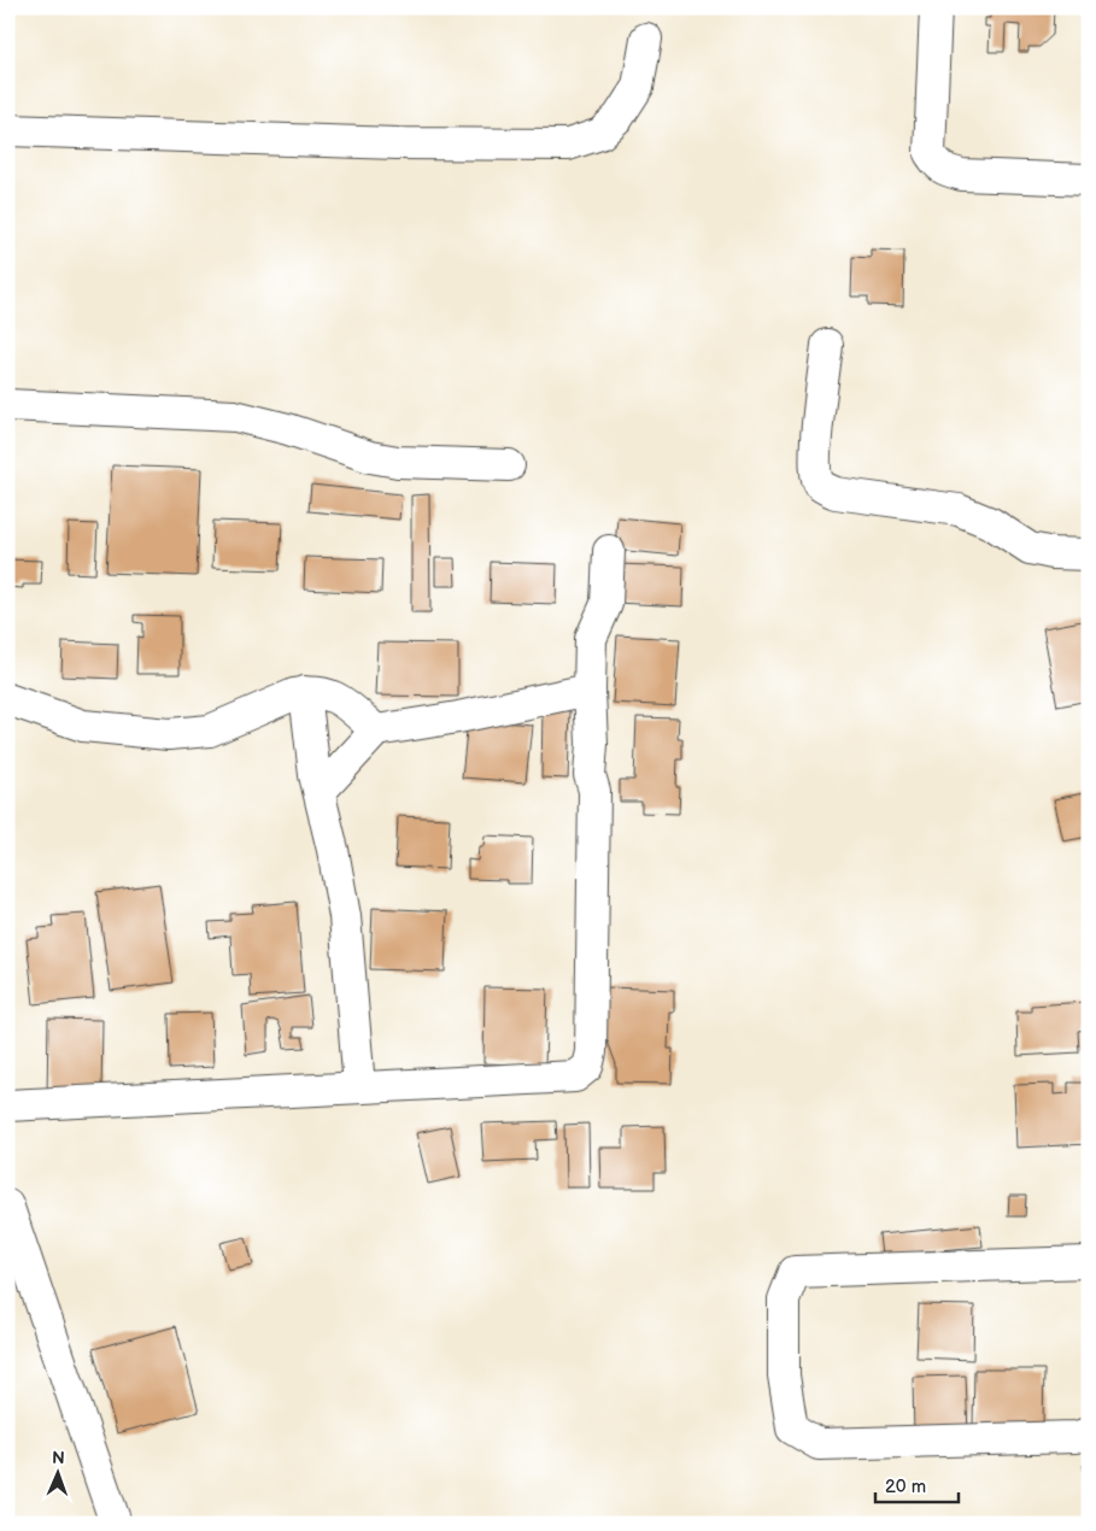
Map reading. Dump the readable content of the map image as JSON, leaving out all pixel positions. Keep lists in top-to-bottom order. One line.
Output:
{"scale_bar":"20 m","north":"top"}
